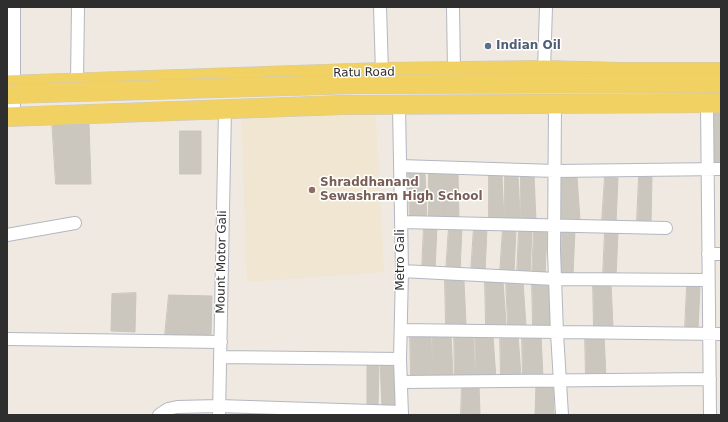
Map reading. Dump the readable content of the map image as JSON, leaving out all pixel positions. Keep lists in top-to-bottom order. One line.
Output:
{"streets":{"main road":["Ratu Road"],"street":["Metro Gali","Mount Motor Gali"]},"places":["Indian Oil","Shraddhanand Sewashram High School"]}
